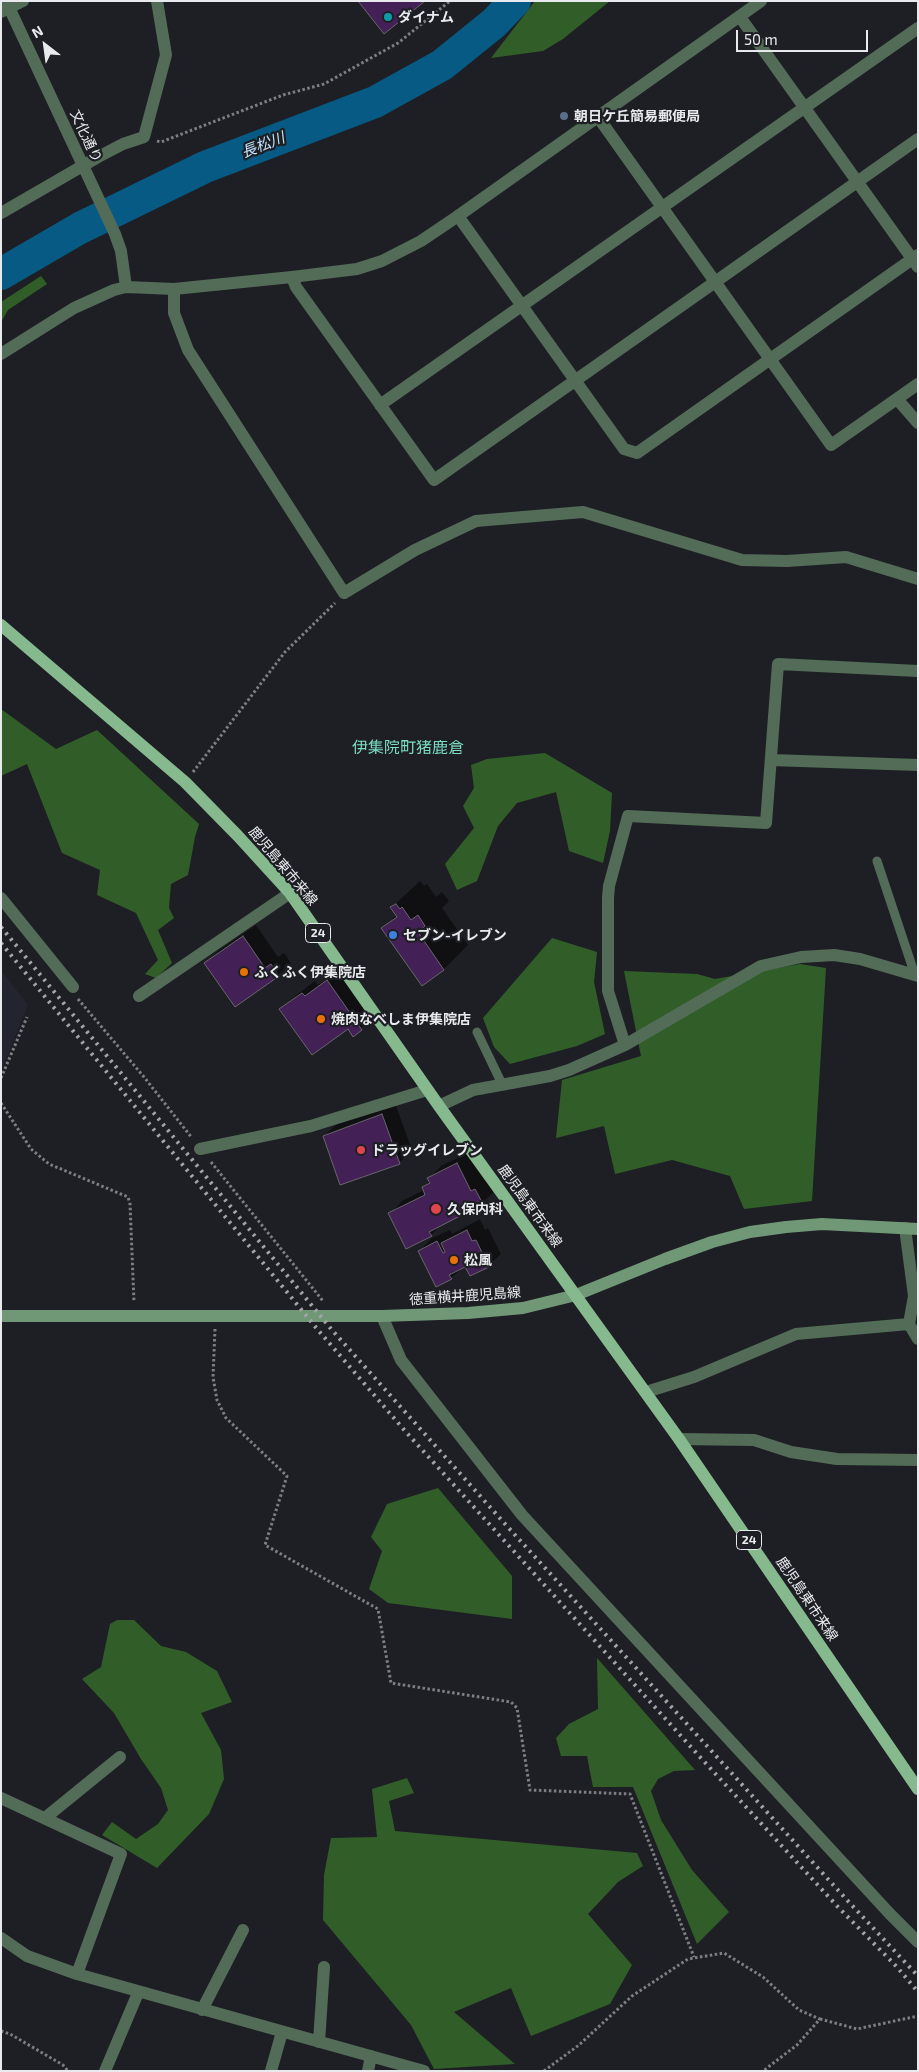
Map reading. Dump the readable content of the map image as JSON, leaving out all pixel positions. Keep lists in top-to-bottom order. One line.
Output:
{"streets":{"main road":["鹿児島東市来線","24","徳重横井鹿児島線"],"street":["文化通り"]},"crossings":[["鹿児島東市来線","徳重横井鹿児島線"]],"districts":["伊集院町猪鹿倉"],"water":["長松川"],"places":["ダイナム","朝日ケ丘簡易郵便局","セブン-イレブン","ふくふく伊集院店","焼肉なべしま伊集院店","ドラッグイレブン","久保内科","松風"],"scale_bar":"50 m","north":"top left"}
